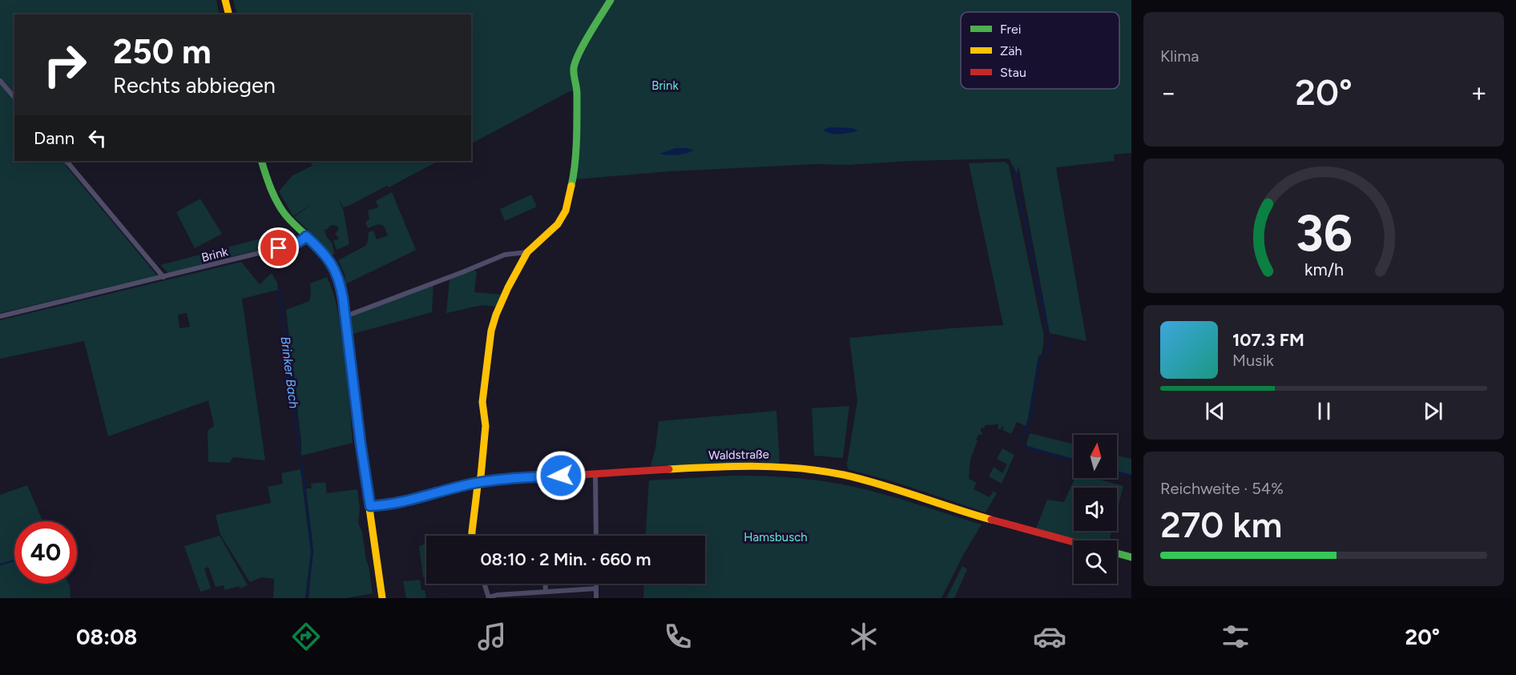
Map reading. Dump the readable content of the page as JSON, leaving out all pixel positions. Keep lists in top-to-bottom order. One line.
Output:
{"streets":{"street":["Brink","Waldstraße"]},"water":["Brinker Bach"],"parks":["Brink","Hamsbusch"],"legend":["Frei","Zäh","Stau"],"north":"top","page":{"tile":["Klima",["Reichweite · 54%","270 km"]],"turn":["250 m","Rechts abbiegen"],"heat":["−","20°","+"],"then":"Dann","song":["107.3 FM","Musik"],"limit":"40","trip":"08:10 · 2 Min. · 660 m","tabs":["08:08","20°"],"gauge":["36","km/h"]}}
